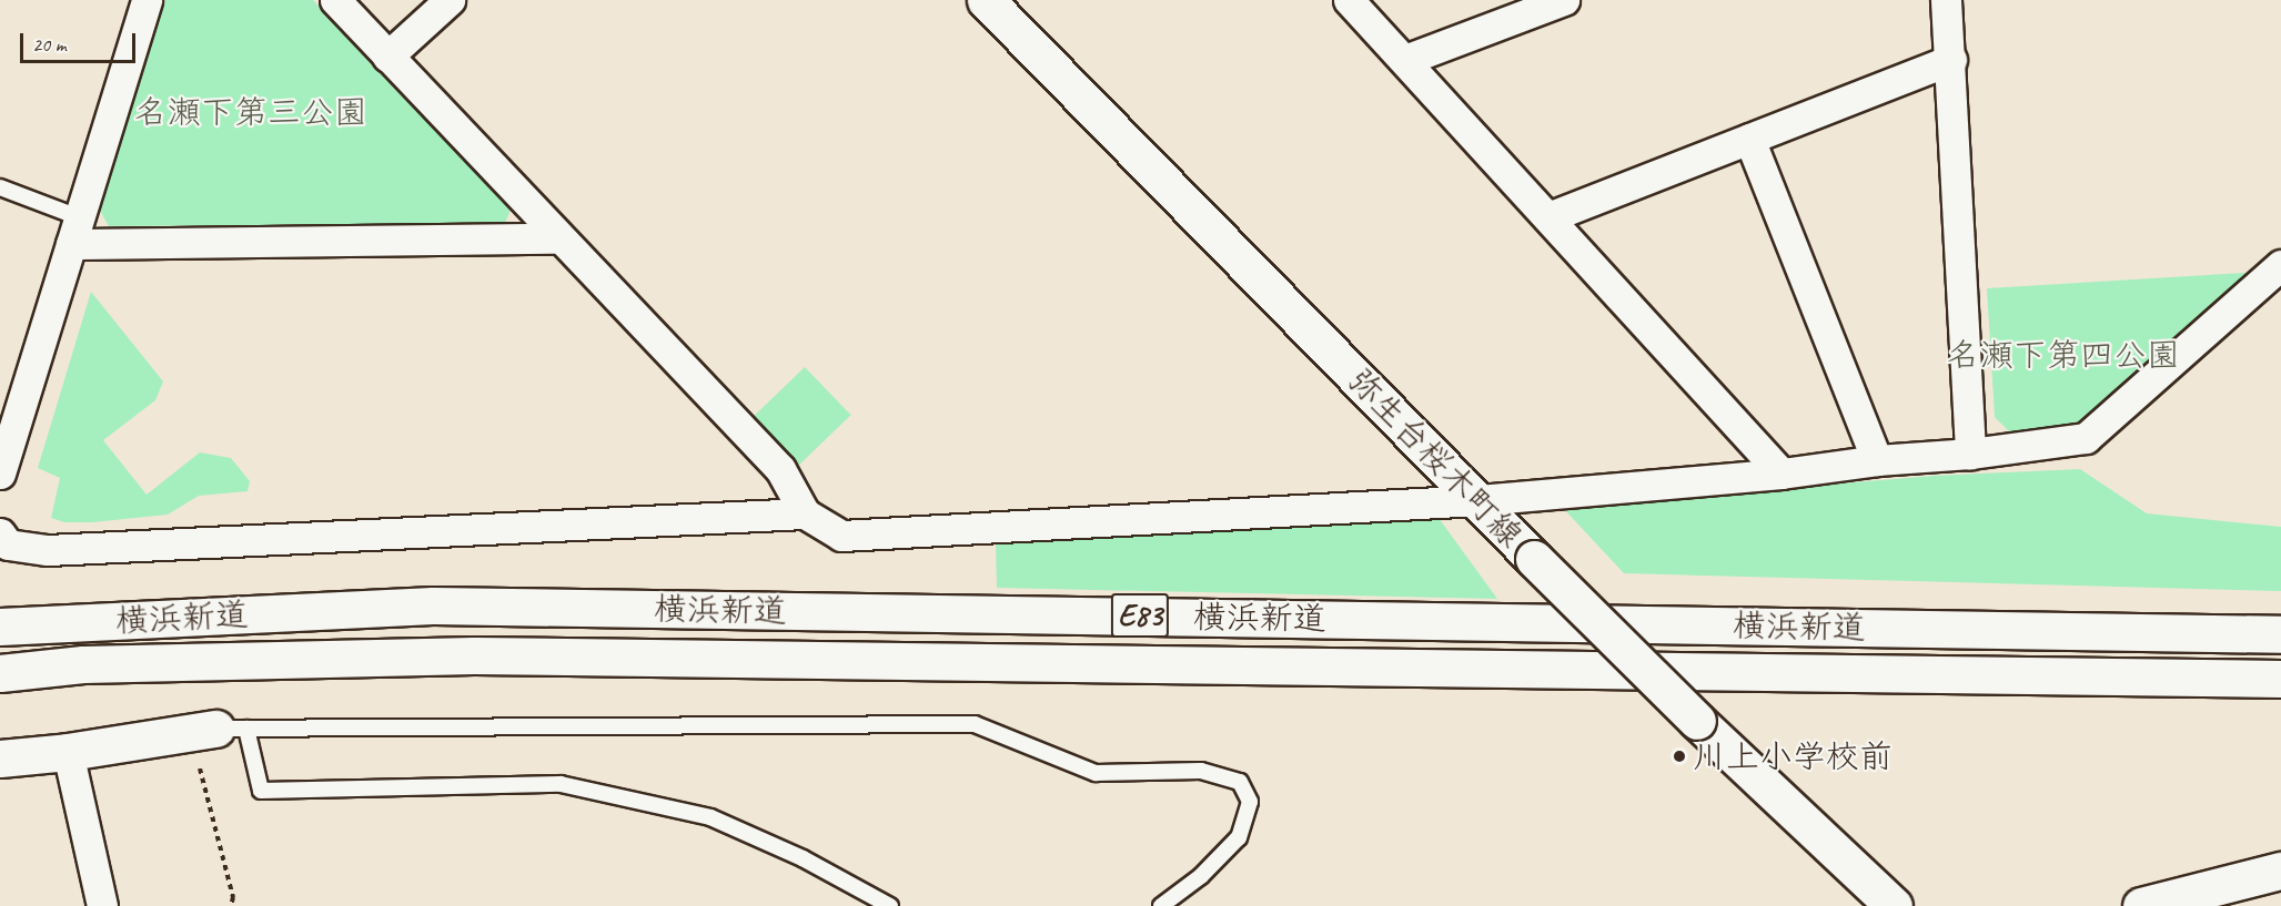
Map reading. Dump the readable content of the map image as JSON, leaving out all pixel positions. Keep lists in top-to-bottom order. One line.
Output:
{"streets":{"main road":["弥生台桜木町線","横浜新道","E83"]},"parks":["名瀬下第三公園","名瀬下第四公園"],"places":["川上小学校前"],"scale_bar":"20 m"}
